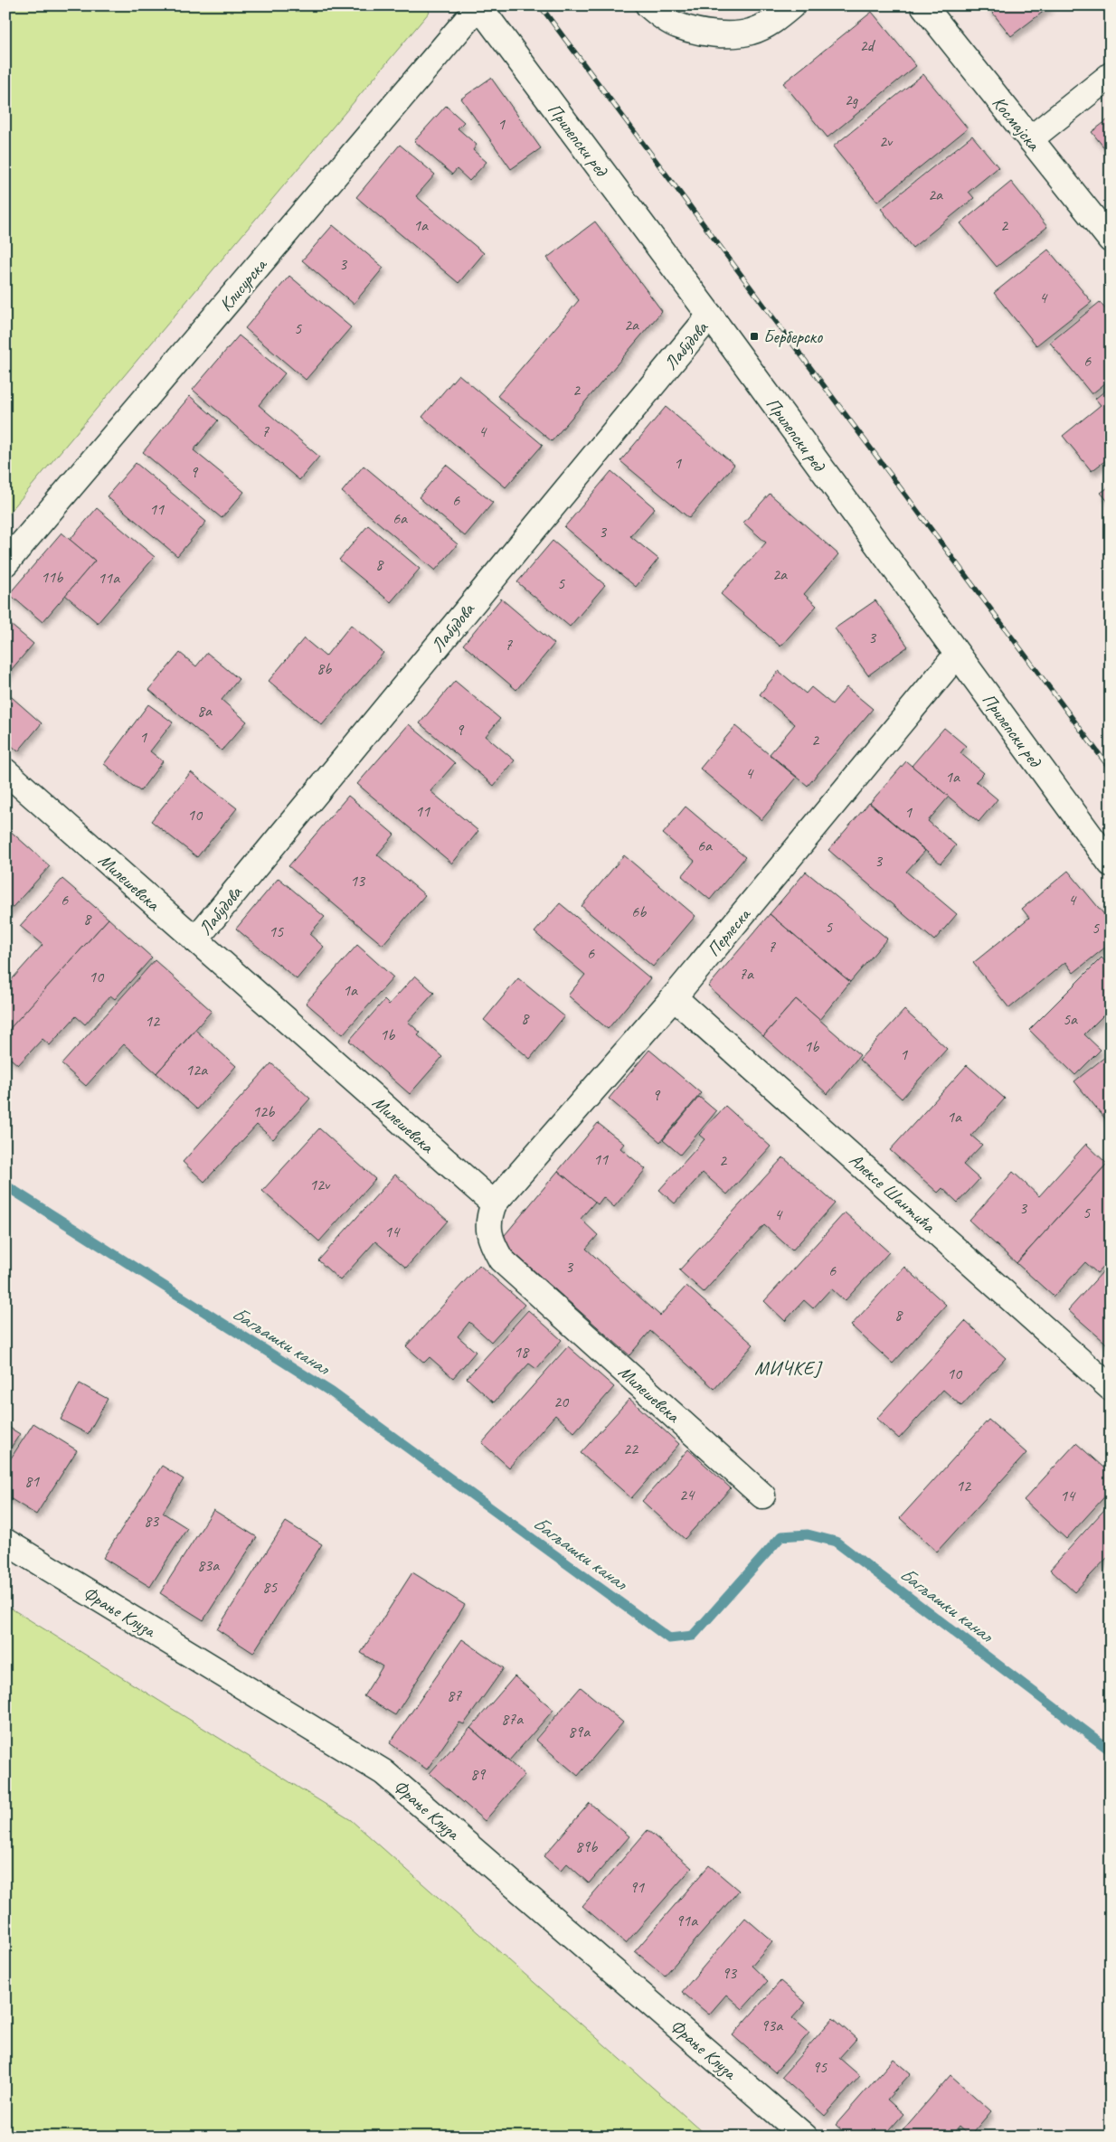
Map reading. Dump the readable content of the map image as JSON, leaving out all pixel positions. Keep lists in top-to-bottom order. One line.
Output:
{"streets":{"street":["Космајска","Прилепски ред","Клисурска","Лабудова","Милешевска","Перлеска","Алексе Шантића","Фрање Клуза"]},"crossings":[["Прилепски ред","Клисурска"],["Прилепски ред","Лабудова"],["Прилепски ред","Перлеска"],["Лабудова","Милешевска"],["Милешевска","Перлеска"],["Перлеска","Алексе Шантића"]],"districts":["МИЧКЕЈ"],"water":["Багљашки канал"],"places":{"transit":["Берберско"]},"house_numbers":["2d","2g","1","2v","2a","1a","2","3","4","2a","5","6","2","7","4","1","9","6","11","6a","3","8","2a","11b","11a","5","3","7","8b","8a","9","1","2","4","1a","11","1","10","6a","3","13","6","4","6b","8","5","5","15","7","6","7a","10","1a","8","5a","12","1b","1b","1","12a","9","12b","1a","11","2","12v","3","5","4","14","3","6","8","18","10","20","22","81","12","24","14","83","83a","85","87","87a","89a","89","89b","91","91a","93","93a","95"]}
